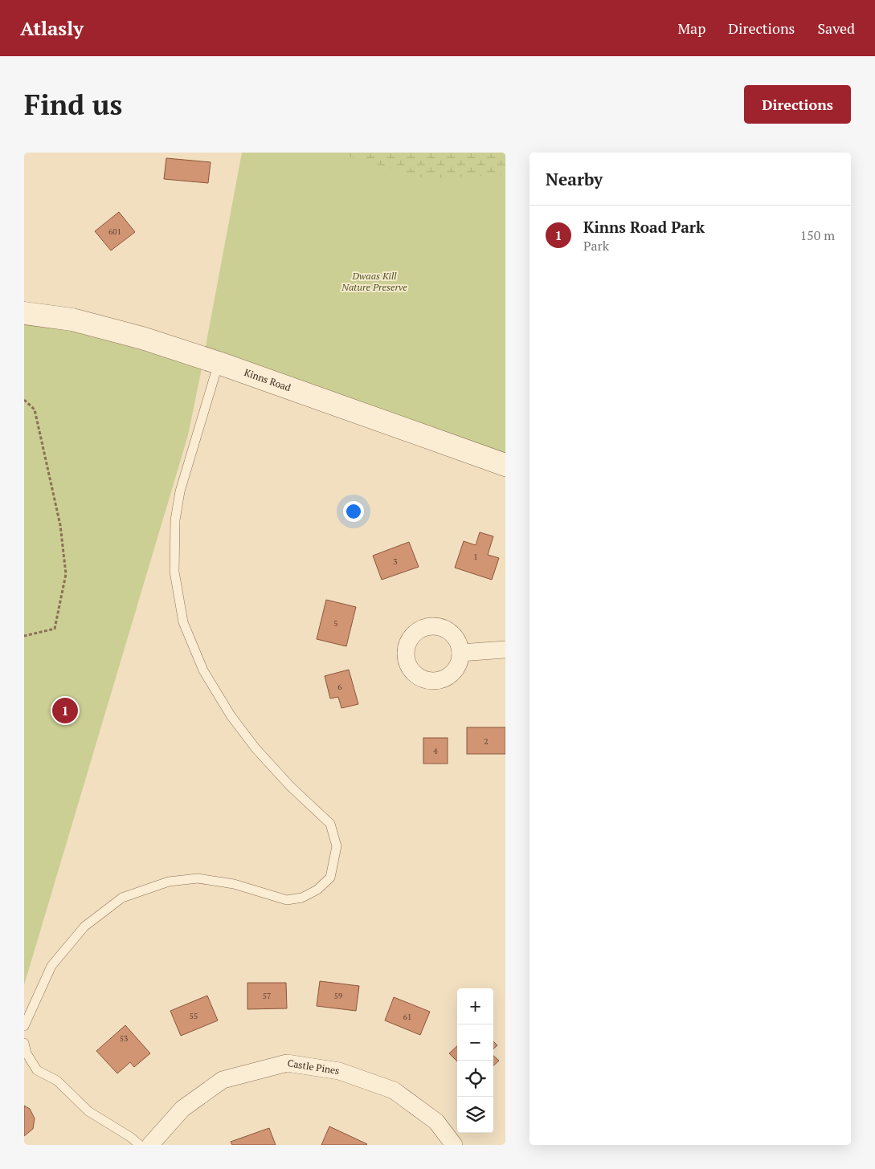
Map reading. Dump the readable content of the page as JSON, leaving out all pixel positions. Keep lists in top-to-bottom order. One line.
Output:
{"streets":{"street":["Kinns Road","Castle Pines"]},"parks":["Dwaas Kill Nature Preserve"],"house_numbers":["601","1","3","5","6","2","4","57","59","55","61","53"],"page":{"header":"Atlasly","nav":["Map","Directions","Saved"],"buttons":"Directions","title":"Find us","heading":"Nearby","list":[{"mark":"1","name":"Kinns Road Park","note":"Park","value":"150 m"}],"pins":"1","map_buttons":["+","−"]}}
